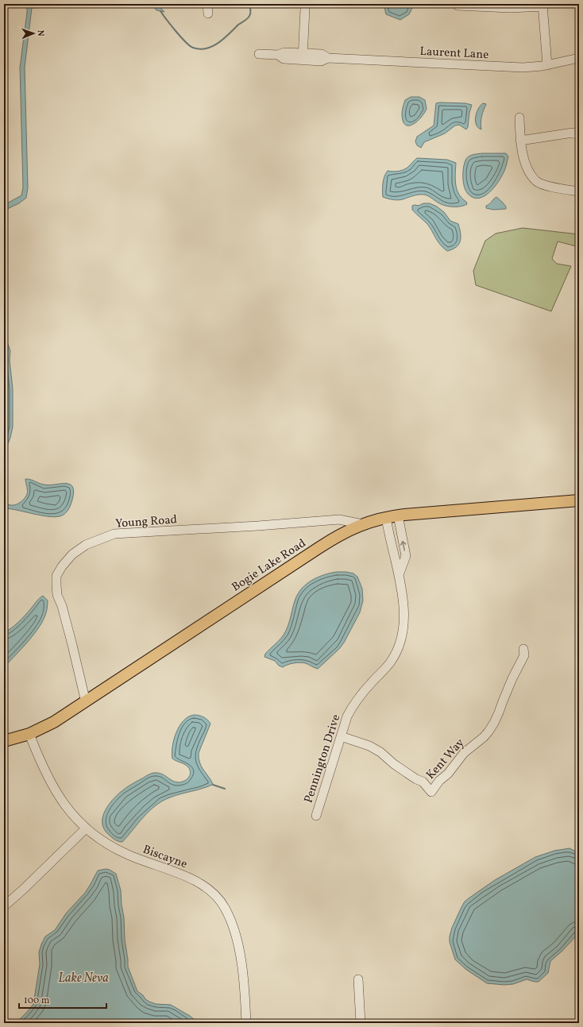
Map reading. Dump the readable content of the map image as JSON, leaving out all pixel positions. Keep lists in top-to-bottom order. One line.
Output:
{"streets":{"main road":["Bogie Lake Road"],"street":["Laurent Lane","Young Road","Pennington Drive","Kent Way","Biscayne"]},"crossings":[["Young Road","Bogie Lake Road"],["Bogie Lake Road","Pennington Drive"],["Bogie Lake Road","Biscayne"],["Pennington Drive","Kent Way"]],"water":["Lake Neva"],"scale_bar":"100 m","north":"right"}
